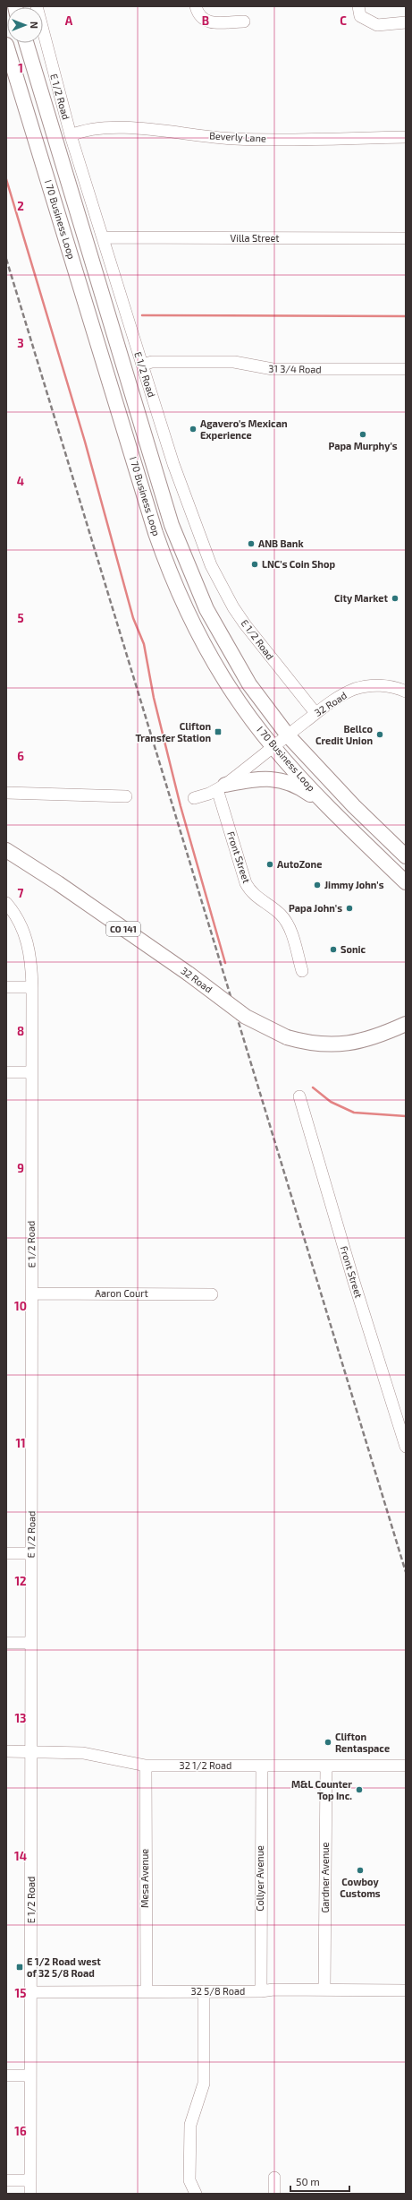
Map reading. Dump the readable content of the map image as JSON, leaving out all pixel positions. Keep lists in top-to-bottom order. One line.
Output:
{"streets":{"main road":["I 70 Business Loop","32 Road","CO 141"],"street":["E 1/2 Road","Beverly Lane","Villa Street","31 3/4 Road","Front Street","Aaron Court","32 1/2 Road","Gardner Avenue","Mesa Avenue","Collyer Avenue","32 5/8 Road"]},"crossings":[["E 1/2 Road","Beverly Lane"],["E 1/2 Road","Villa Street"],["E 1/2 Road","31 3/4 Road"],["E 1/2 Road","32 Road"],["E 1/2 Road","Aaron Court"],["E 1/2 Road","32 1/2 Road"],["E 1/2 Road","32 5/8 Road"],["I 70 Business Loop","32 Road"],["32 Road","Front Street"],["32 1/2 Road","Gardner Avenue"],["32 1/2 Road","Mesa Avenue"],["32 1/2 Road","Collyer Avenue"],["Gardner Avenue","32 5/8 Road"],["Mesa Avenue","32 5/8 Road"],["Collyer Avenue","32 5/8 Road"]],"places":{"other":["Agavero's Mexican Experience","Papa Murphy's","ANB Bank","LNC's Coin Shop","City Market","Bellco Credit Union","AutoZone","Jimmy John's","Papa John's","Sonic","Clifton Rentaspace","M&L Counter Top Inc.","Cowboy Customs"],"transit":["Clifton Transfer Station","E 1/2 Road west of 32 5/8 Road"]},"scale_bar":"50 m","north":"right","grid":{"columns":["A","B","C"],"rows":["1","2","3","4","5","6","7","8","9","10","11","12","13","14","15","16"]}}
